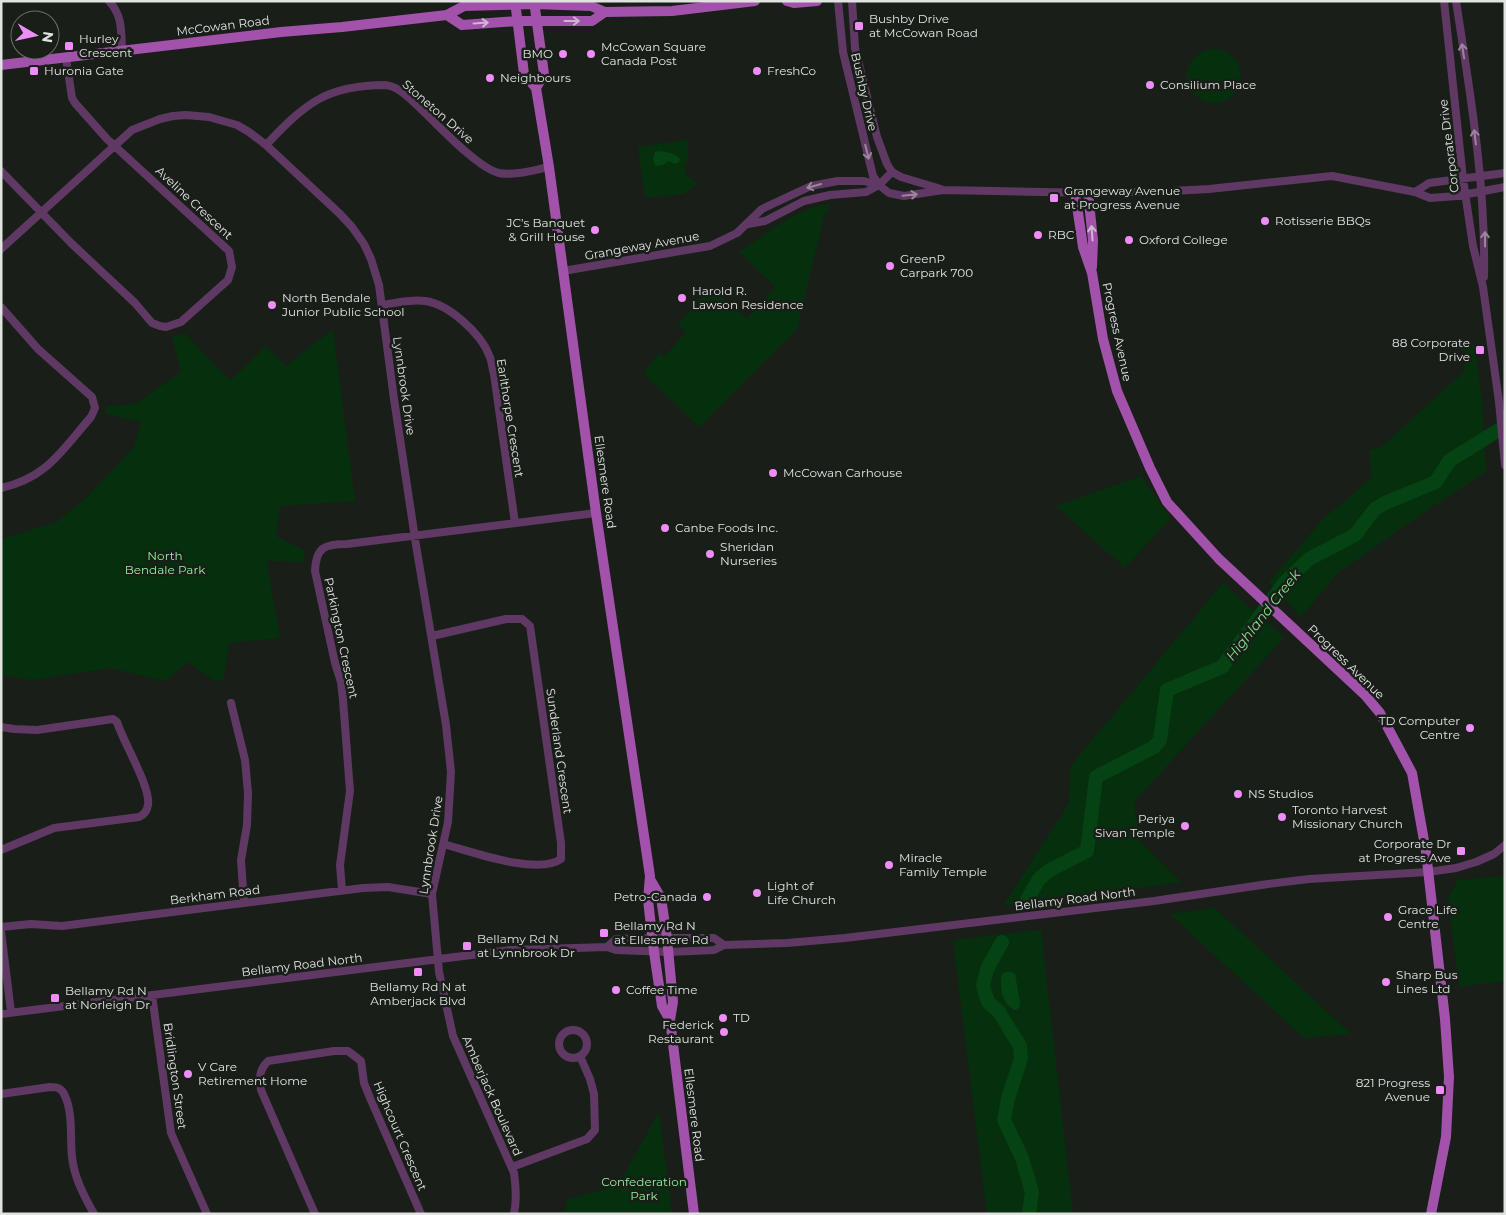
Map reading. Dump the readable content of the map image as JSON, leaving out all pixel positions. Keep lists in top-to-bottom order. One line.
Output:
{"streets":{"main road":["McCowan Road","Progress Avenue","Ellesmere Road"],"street":["Bushby Drive","Stoneton Drive","Corporate Drive","Aveline Crescent","Grangeway Avenue","Lynnbrook Drive","Earlthorpe Crescent","Parkington Crescent","Sunderland Crescent","Berkham Road","Bellamy Road North","Bridlington Street","Amberjack Boulevard","Highcourt Crescent"]},"crossings":[["McCowan Road","Ellesmere Road"],["Bushby Drive","Grangeway Avenue"],["Stoneton Drive","Lynnbrook Drive"],["Stoneton Drive","Ellesmere Road"],["Aveline Crescent","Lynnbrook Drive"],["Grangeway Avenue","Progress Avenue"],["Grangeway Avenue","Ellesmere Road"],["Progress Avenue","Bellamy Road North"],["Lynnbrook Drive","Earlthorpe Crescent"],["Lynnbrook Drive","Parkington Crescent"],["Lynnbrook Drive","Sunderland Crescent"],["Lynnbrook Drive","Berkham Road"],["Lynnbrook Drive","Bellamy Road North"],["Lynnbrook Drive","Amberjack Boulevard"],["Earlthorpe Crescent","Parkington Crescent"],["Ellesmere Road","Parkington Crescent"],["Ellesmere Road","Bellamy Road North"],["Parkington Crescent","Berkham Road"],["Bellamy Road North","Bridlington Street"],["Bellamy Road North","Amberjack Boulevard"]],"water":["Highland Creek"],"parks":["North Bendale Park","Confederation Park"],"places":{"transit":["Bushby Drive at McCowan Road","Hurley Crescent","Huronia Gate","Grangeway Avenue at Progress Avenue","88 Corporate Drive","Corporate Dr at Progress Ave","Bellamy Rd N at Ellesmere Rd","Bellamy Rd N at Lynnbrook Dr","Bellamy Rd N at Amberjack Blvd","Bellamy Rd N at Norleigh Dr","821 Progress Avenue"],"other":["BMO","McCowan Square Canada Post","FreshCo","Neighbours","Consilium Place","Rotisserie BBQs","JC’s Banquet & Grill House","RBC","Oxford College","GreenP Carpark 700","Harold R. Lawson Residence","North Bendale Junior Public School","McCowan Carhouse","Canbe Foods Inc.","Sheridan Nurseries","TD Computer Centre","NS Studios","Toronto Harvest Missionary Church","Periya Sivan Temple","Miracle Family Temple","Light of Life Church","Petro-Canada","Grace Life Centre","Sharp Bus Lines Ltd","Coffee Time","TD","Federick Restaurant","V Care Retirement Home"]},"north":"right"}
